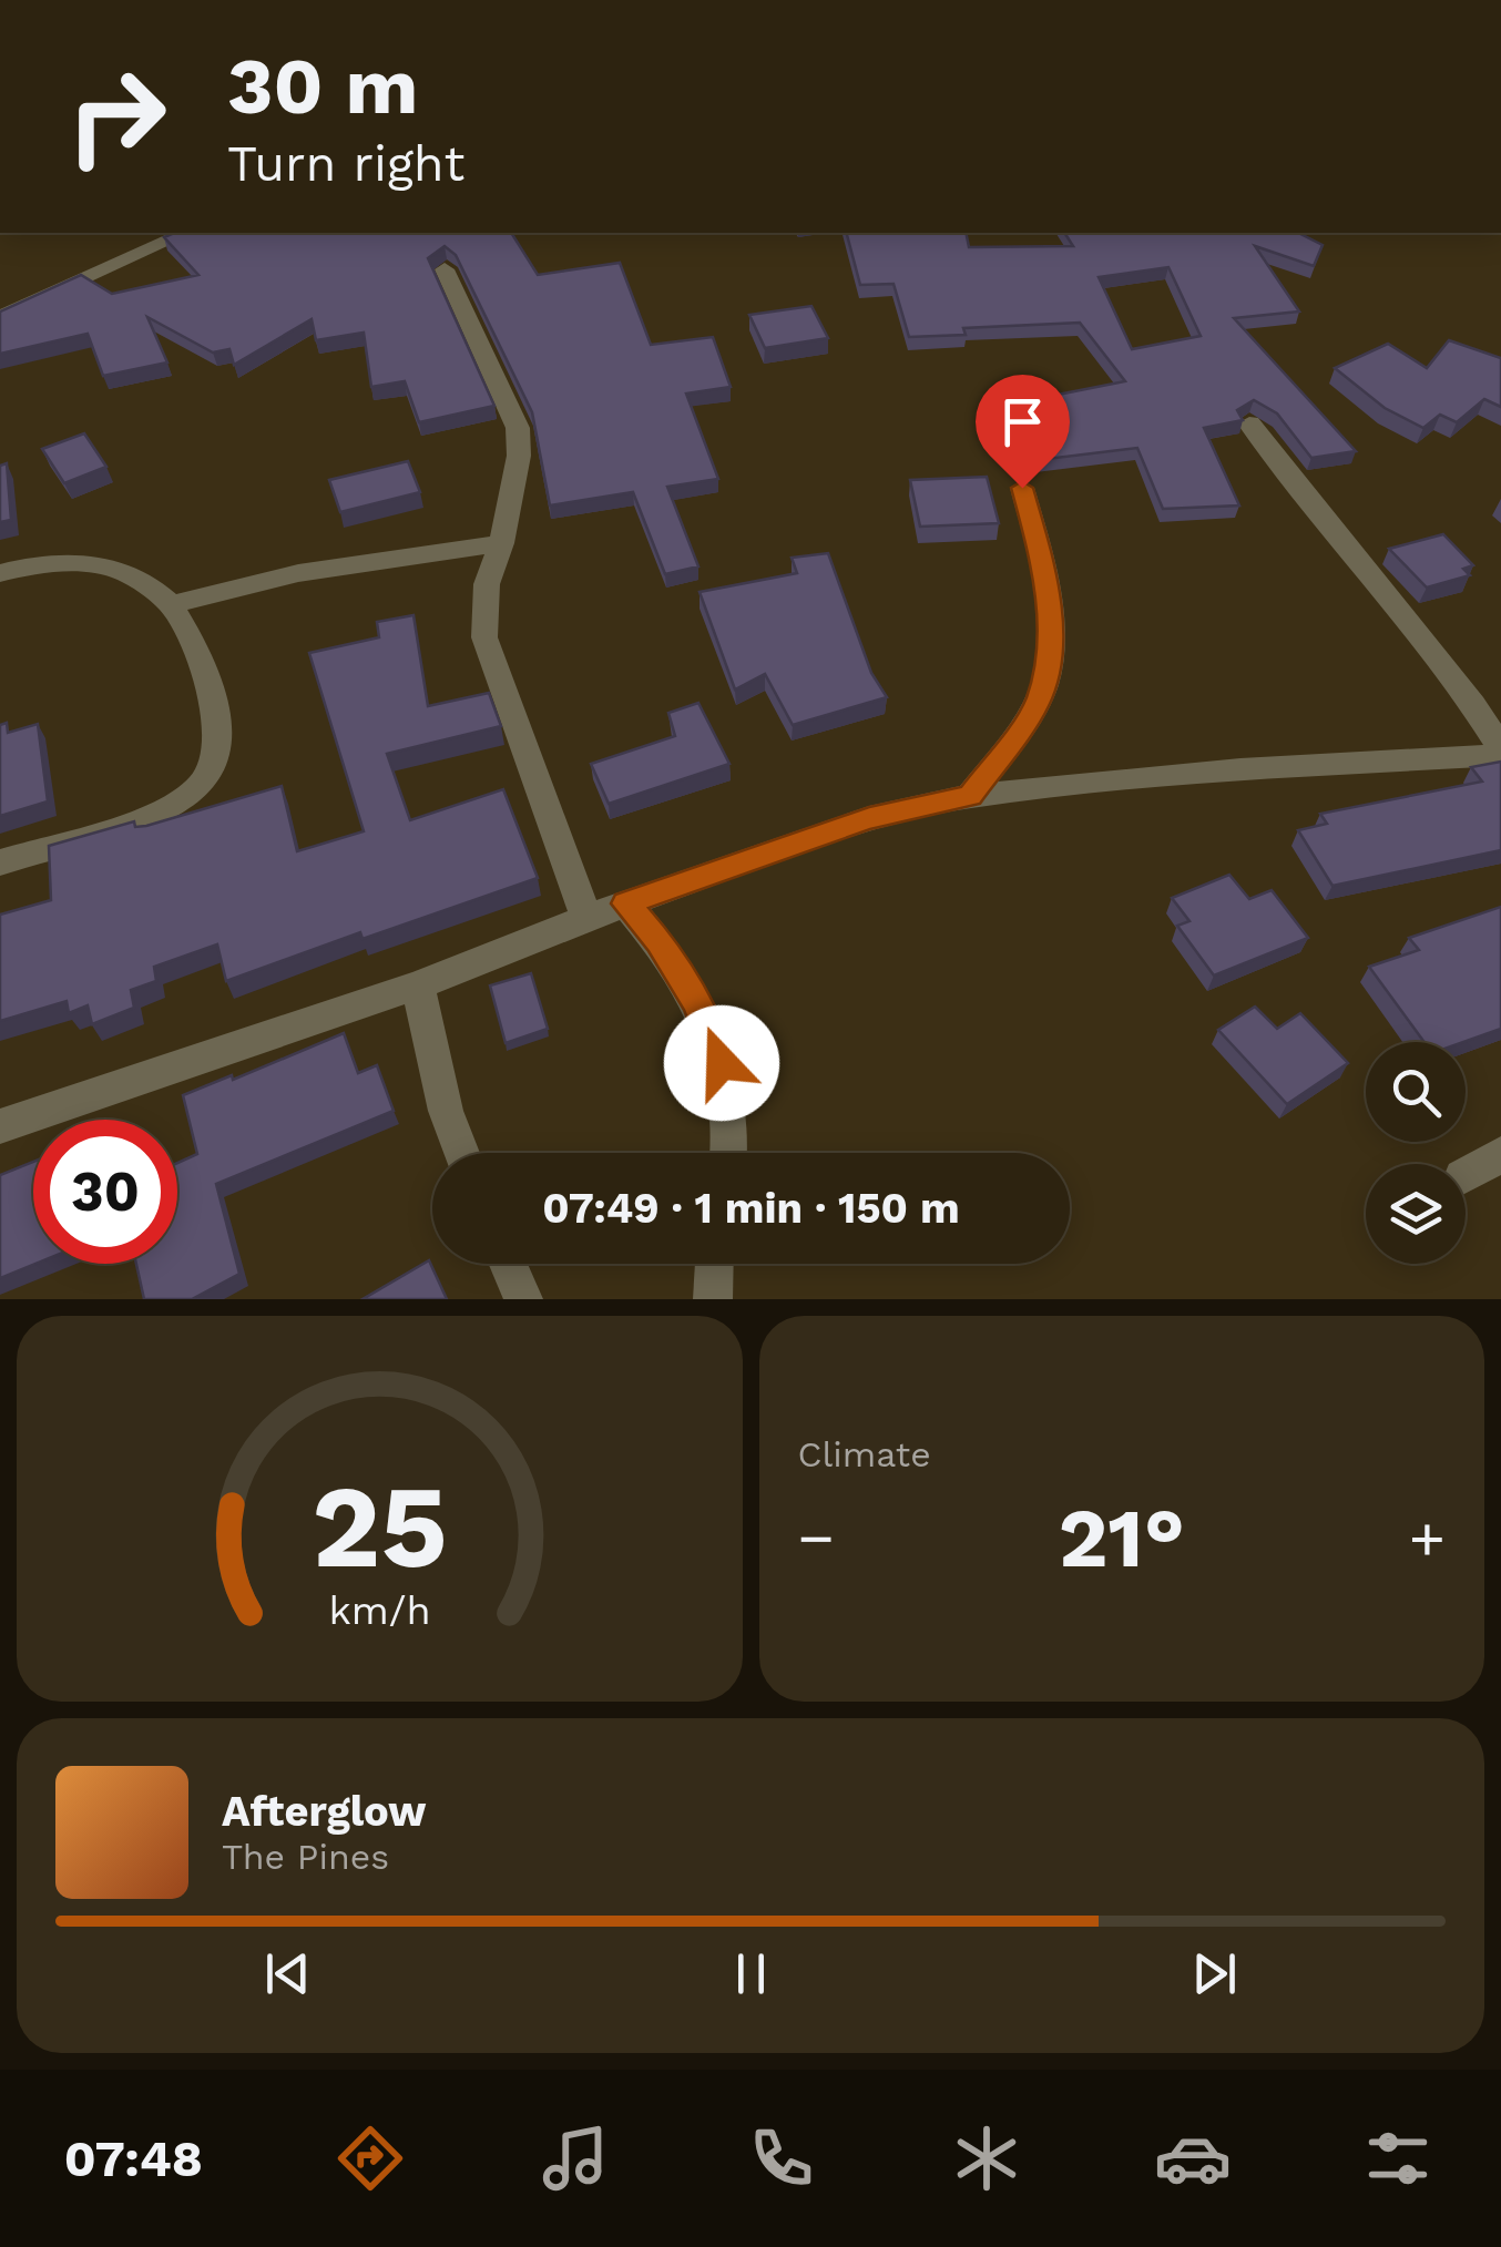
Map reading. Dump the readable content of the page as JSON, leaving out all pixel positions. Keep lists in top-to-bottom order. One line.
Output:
{"page":{"turn":["30 m","Turn right"],"limit":"30","trip":"07:49 · 1 min · 150 m","tile":"Climate","heat":["−","21°","+"],"song":["Afterglow","The Pines"],"tabs":"07:48","gauge":["25","km/h"]}}
